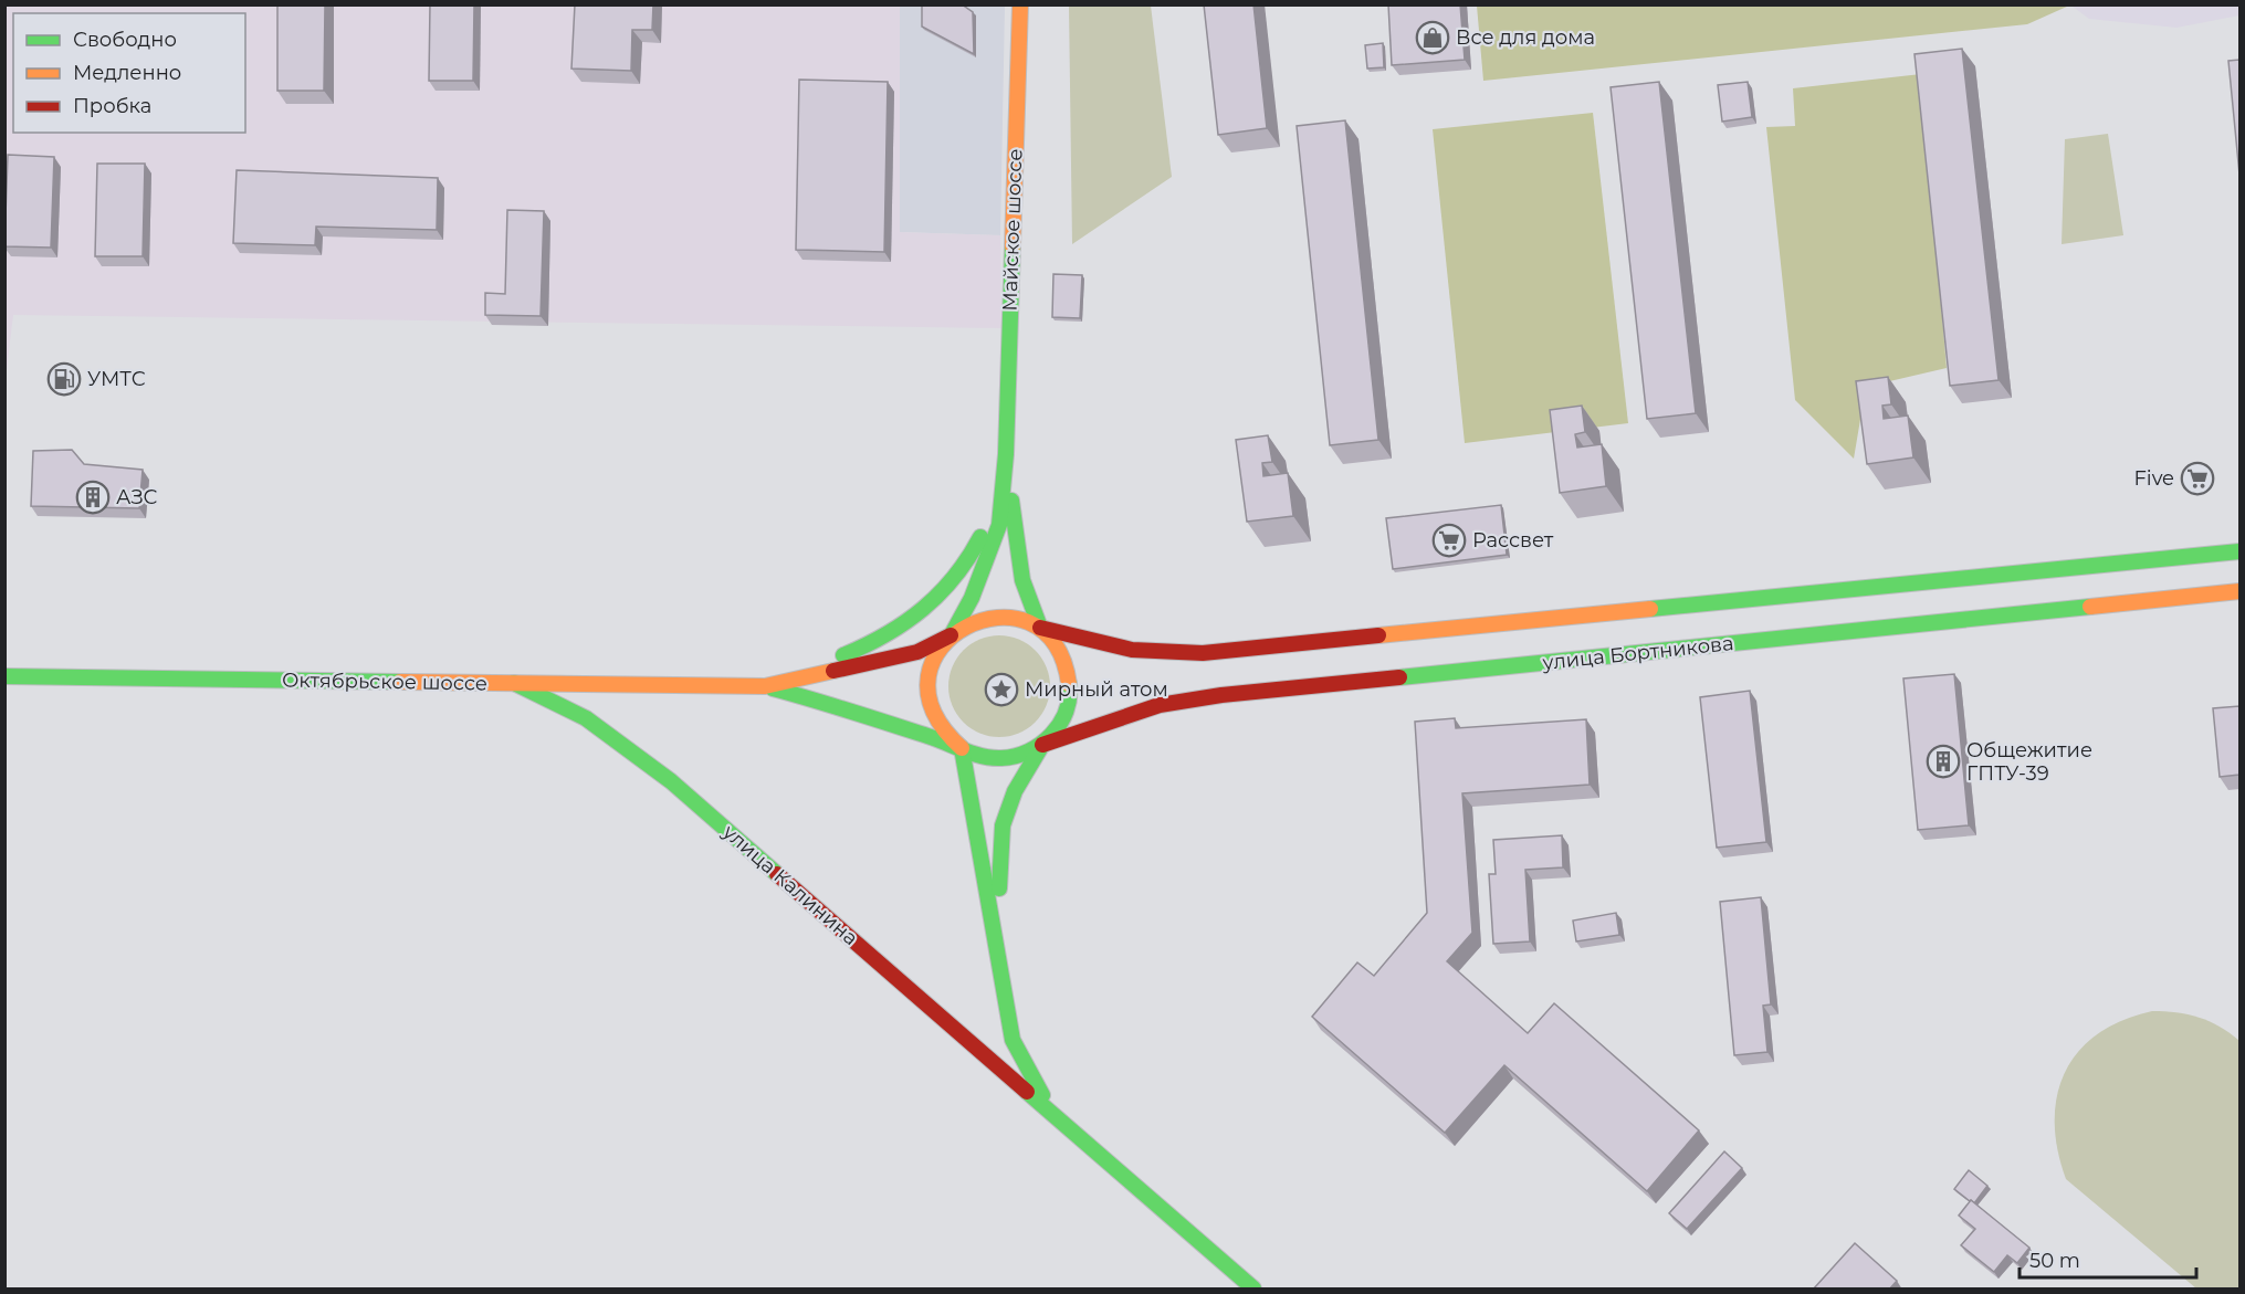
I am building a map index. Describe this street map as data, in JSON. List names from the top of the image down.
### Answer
{
  "streets": {
    "main road": [
      "Майское шоссе",
      "улица Бортникова",
      "Октябрьское шоссе",
      "улица Калинина"
    ]
  },
  "crossings": [
    ["Майское шоссе", "улица Бортникова"],
    ["Майское шоссе", "Октябрьское шоссе"],
    ["Майское шоссе", "улица Калинина"],
    ["улица Бортникова", "Октябрьское шоссе"],
    ["улица Бортникова", "улица Калинина"],
    ["Октябрьское шоссе", "улица Калинина"]
  ],
  "places": {
    "shop": ["Все для дома"],
    "fuel station": ["УМТС"],
    "supermarket": ["Five", "Рассвет"],
    "building": ["АЗС", "Общежитие ГПТУ-39"],
    "place": ["Мирный атом"]
  },
  "legend": ["Свободно", "Медленно", "Пробка"],
  "scale_bar": "50 m"
}
